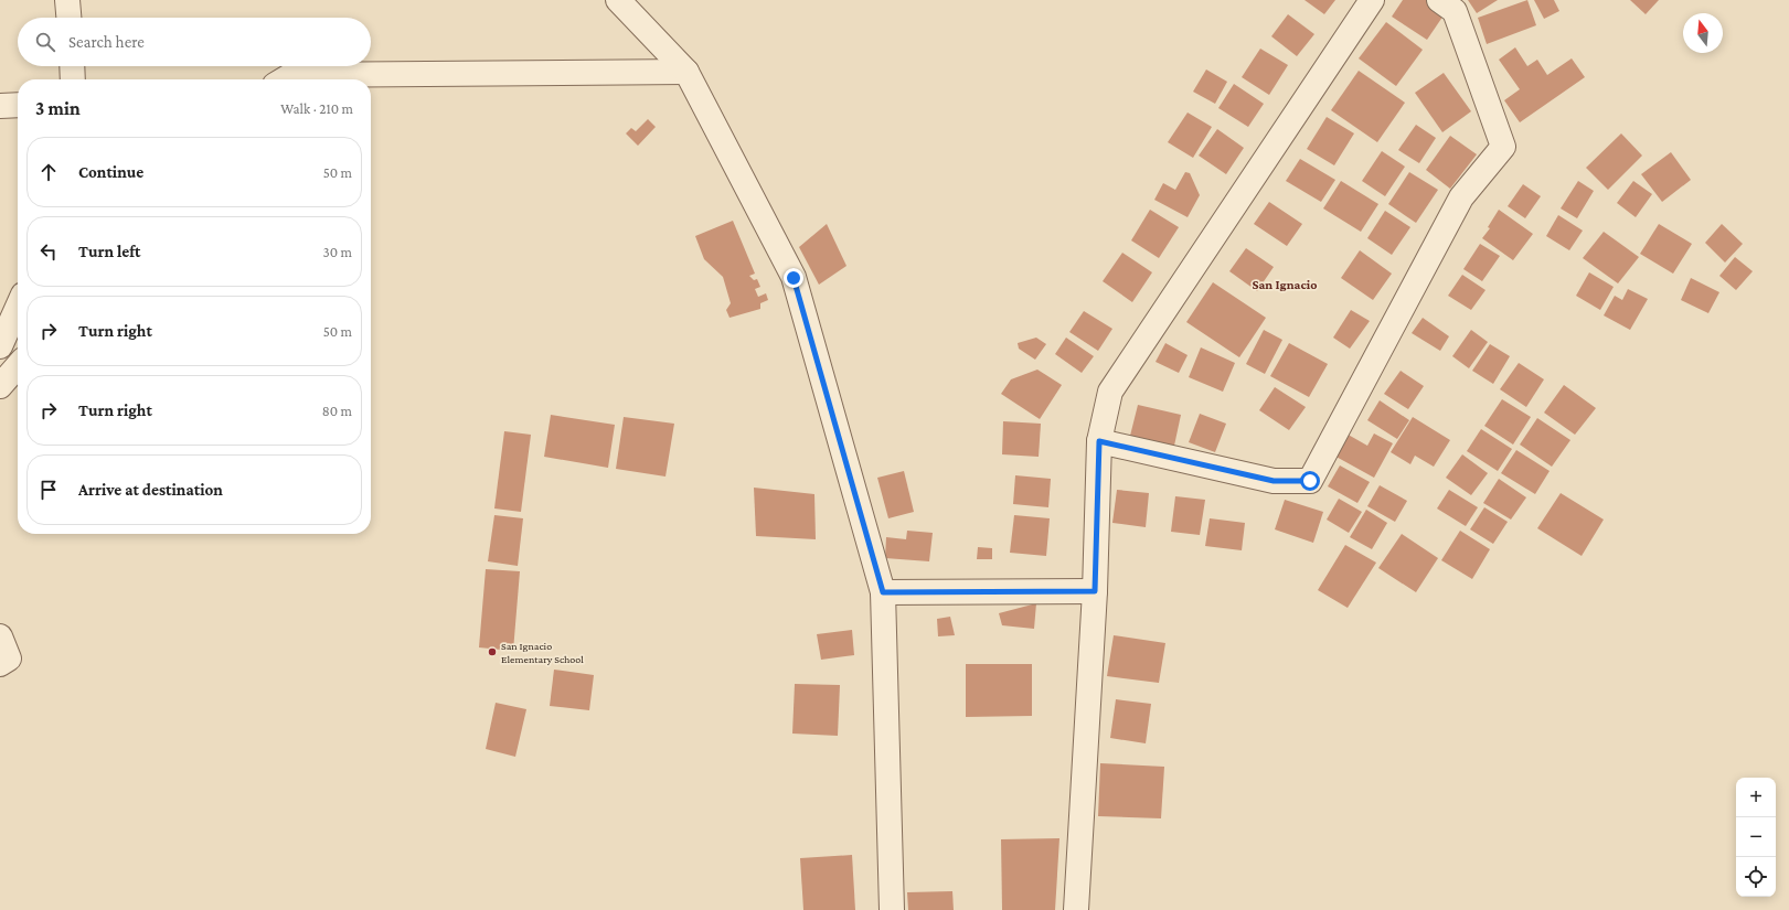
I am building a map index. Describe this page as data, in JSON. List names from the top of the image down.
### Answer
{
  "districts": ["San Ignacio"],
  "places": ["San Ignacio Elementary School"],
  "north": "top",
  "page": {
    "search": "Search here",
    "heading": ["3 min", "Walk · 210 m"],
    "list": [
      ["Continue", "50 m"],
      ["Turn left", "30 m"],
      ["Turn right", "50 m"],
      ["Turn right", "80 m"],
      "Arrive at destination"
    ],
    "map_buttons": ["+", "−"]
  }
}
